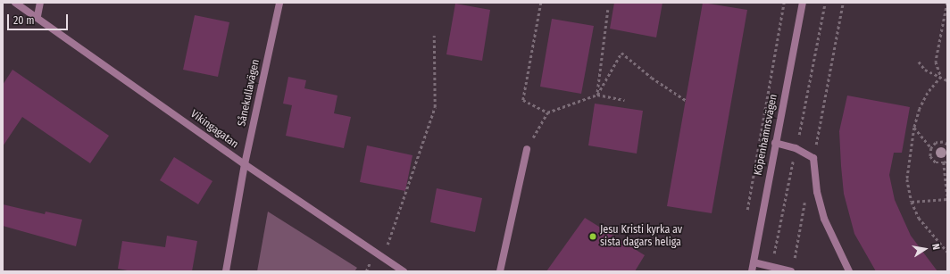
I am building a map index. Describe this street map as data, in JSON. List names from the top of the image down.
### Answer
{
  "streets": {
    "street": ["Sånekullavägen", "Vikingagatan", "Köpenhamnsvägen"]
  },
  "crossings": [
    ["Sånekullavägen", "Vikingagatan"]
  ],
  "places": ["Jesu Kristi kyrka av sista dagars heliga"],
  "scale_bar": "20 m",
  "north": "right"
}
